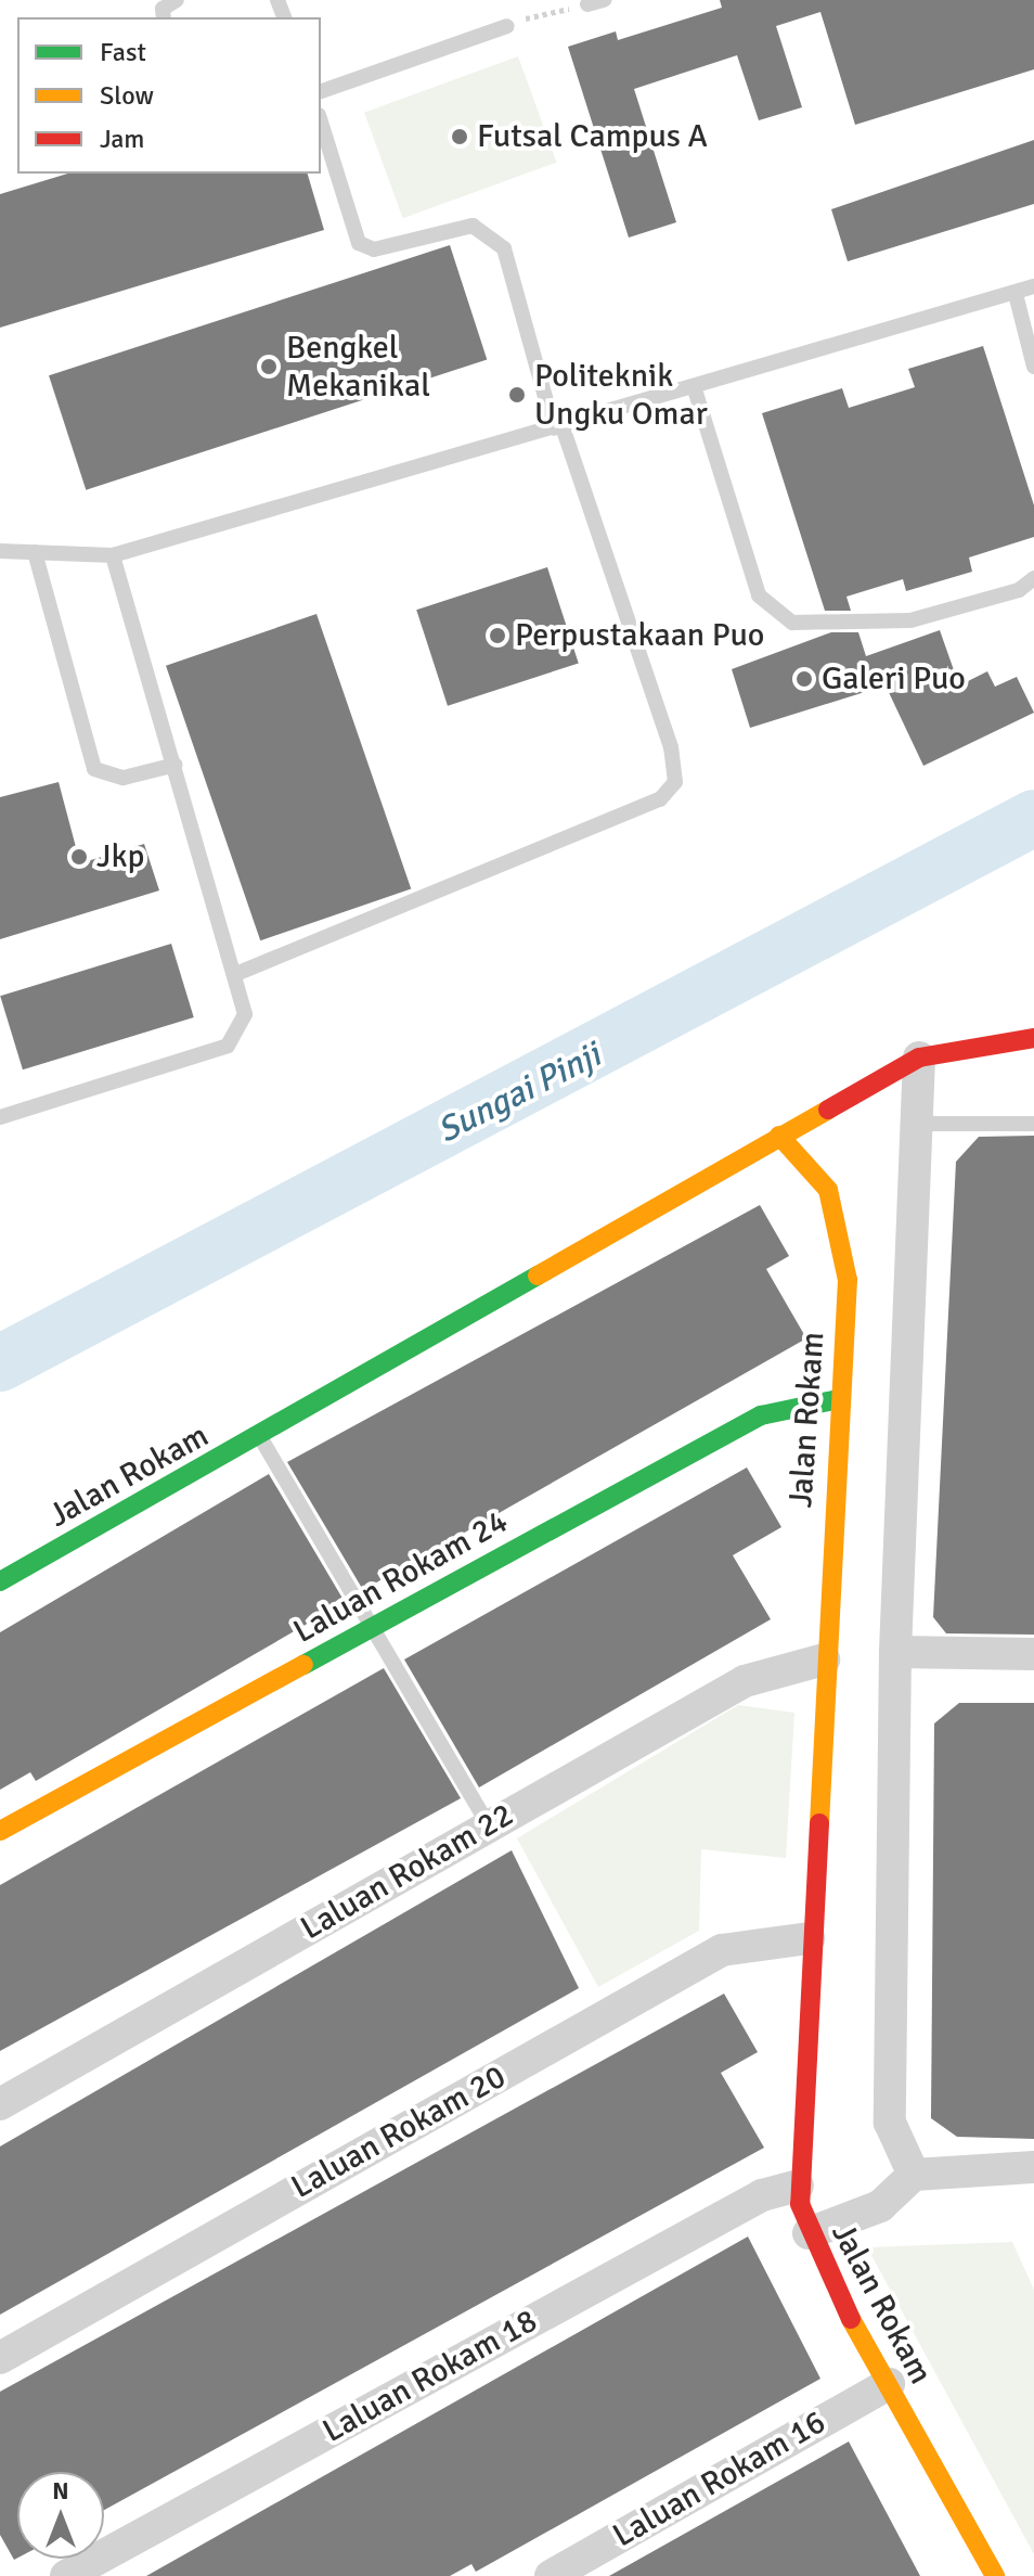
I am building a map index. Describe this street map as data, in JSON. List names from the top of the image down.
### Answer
{
  "streets": {
    "street": [
      "Jalan Rokam",
      "Laluan Rokam 24",
      "Laluan Rokam 22",
      "Laluan Rokam 20",
      "Laluan Rokam 18",
      "Laluan Rokam 16"
    ]
  },
  "crossings": [
    ["Jalan Rokam", "Laluan Rokam 24"],
    ["Jalan Rokam", "Laluan Rokam 22"],
    ["Jalan Rokam", "Laluan Rokam 20"],
    ["Jalan Rokam", "Laluan Rokam 18"],
    ["Jalan Rokam", "Laluan Rokam 16"]
  ],
  "water": ["Sungai Pinji"],
  "places": [
    "Futsal Campus A",
    "Bengkel Mekanikal",
    "Politeknik Ungku Omar",
    "Perpustakaan Puo",
    "Galeri Puo",
    "Jkp"
  ],
  "legend": ["Fast", "Slow", "Jam"],
  "north": "top"
}
